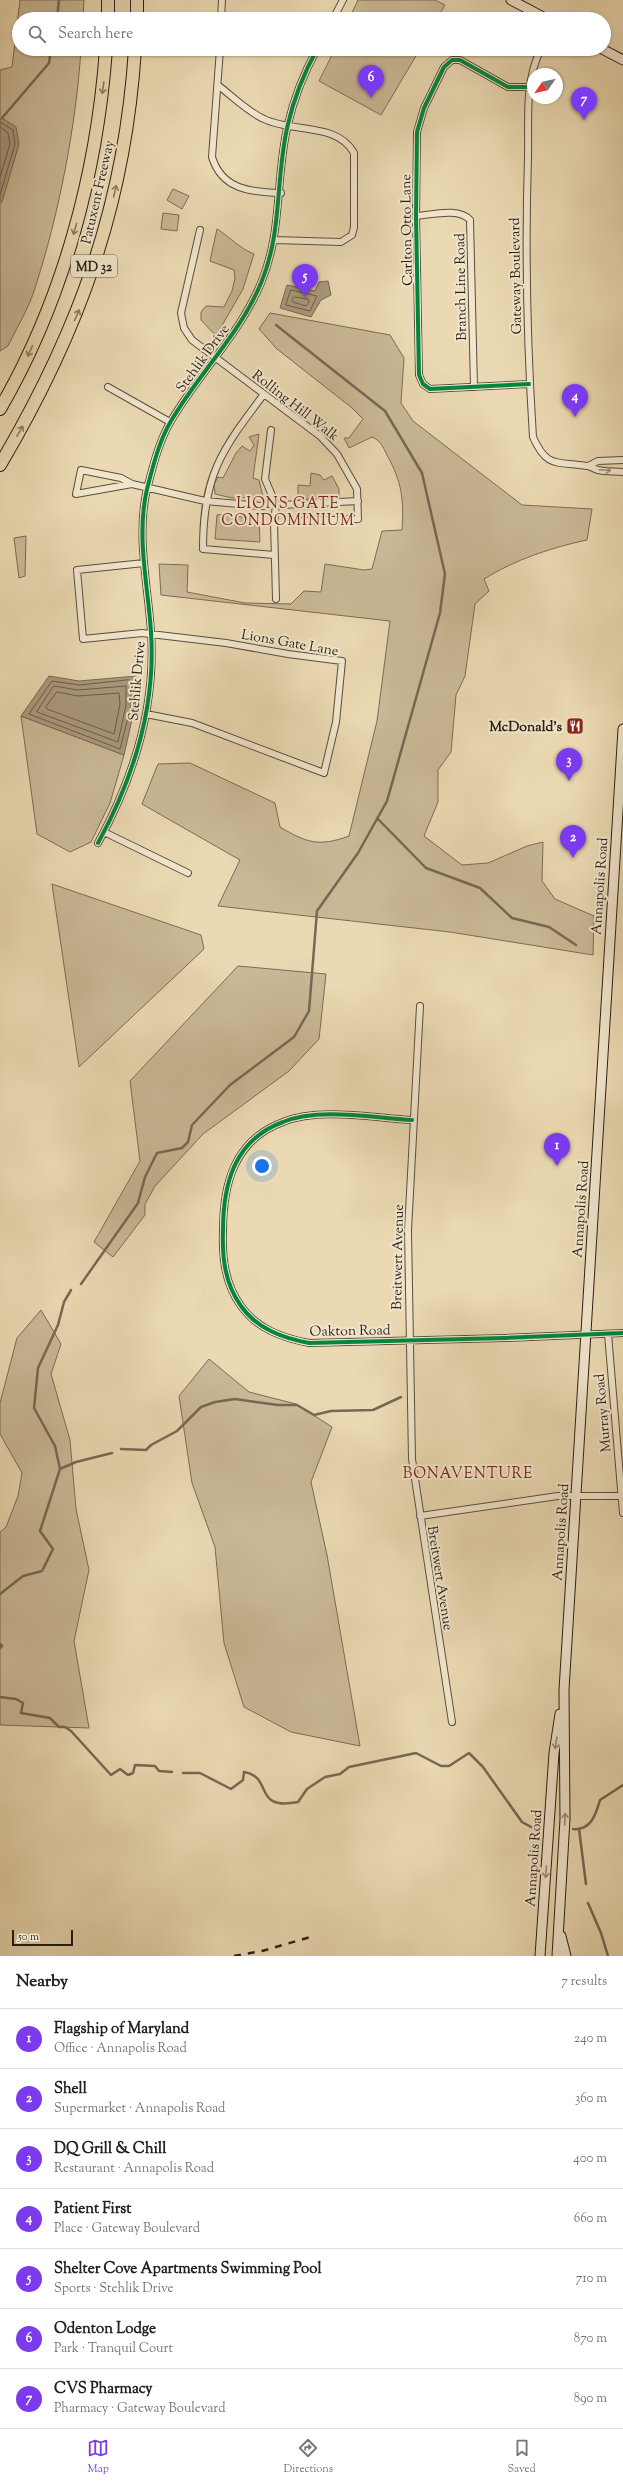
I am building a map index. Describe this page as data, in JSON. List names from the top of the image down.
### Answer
{
  "streets": {
    "highway": ["Patuxent Freeway", "MD 32"],
    "main road": ["Annapolis Road"],
    "street": [
      "Carlton Otto Lane",
      "Gateway Boulevard",
      "Branch Line Road",
      "Stehlik Drive",
      "Rolling Hill Walk",
      "Lions Gate Lane",
      "Breitwert Avenue",
      "Oakton Road",
      "Murray Road"
    ]
  },
  "crossings": [
    ["Carlton Otto Lane", "Gateway Boulevard"],
    ["Carlton Otto Lane", "Branch Line Road"],
    ["Stehlik Drive", "Rolling Hill Walk"],
    ["Stehlik Drive", "Lions Gate Lane"],
    ["Annapolis Road", "Oakton Road"],
    ["Breitwert Avenue", "Oakton Road"],
    ["Oakton Road", "Murray Road"]
  ],
  "districts": ["LIONS GATE CONDOMINIUM", "BONAVENTURE"],
  "places": {
    "restaurant": ["McDonald's"]
  },
  "scale_bar": "50 m",
  "north": "bottom left",
  "page": {
    "search": "Search here",
    "pins": [
      "6",
      "7",
      "5",
      "4",
      "3",
      "2",
      "1"
    ],
    "scale": "50 m",
    "heading": ["Nearby", "7 results"],
    "list": [
      {
        "mark": "1",
        "name": "Flagship of Maryland",
        "note": "Office · Annapolis Road",
        "value": "240 m"
      },
      {
        "mark": "2",
        "name": "Shell",
        "note": "Supermarket · Annapolis Road",
        "value": "360 m"
      },
      {
        "mark": "3",
        "name": "DQ Grill & Chill",
        "note": "Restaurant · Annapolis Road",
        "value": "400 m"
      },
      {
        "mark": "4",
        "name": "Patient First",
        "note": "Place · Gateway Boulevard",
        "value": "660 m"
      },
      {
        "mark": "5",
        "name": "Shelter Cove Apartments Swimming Pool",
        "note": "Sports · Stehlik Drive",
        "value": "710 m"
      },
      {
        "mark": "6",
        "name": "Odenton Lodge",
        "note": "Park · Tranquil Court",
        "value": "870 m"
      },
      {
        "mark": "7",
        "name": "CVS Pharmacy",
        "note": "Pharmacy · Gateway Boulevard",
        "value": "890 m"
      }
    ],
    "nav": ["Map", "Directions", "Saved"]
  }
}
